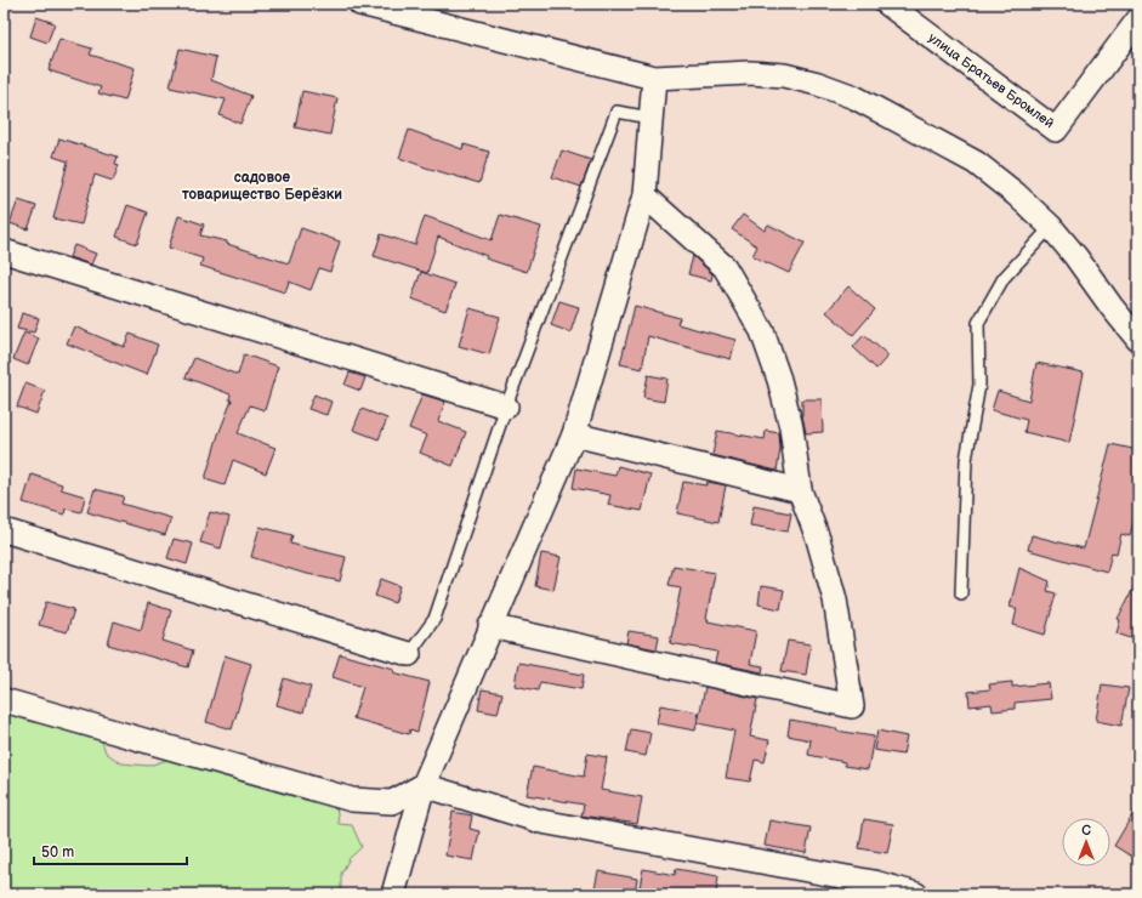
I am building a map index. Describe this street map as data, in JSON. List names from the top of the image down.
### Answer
{
  "streets": {
    "street": ["улица Братьев Бромлей"]
  },
  "districts": ["садовое товарищество Берёзки"],
  "scale_bar": "50 m",
  "north": "top"
}
